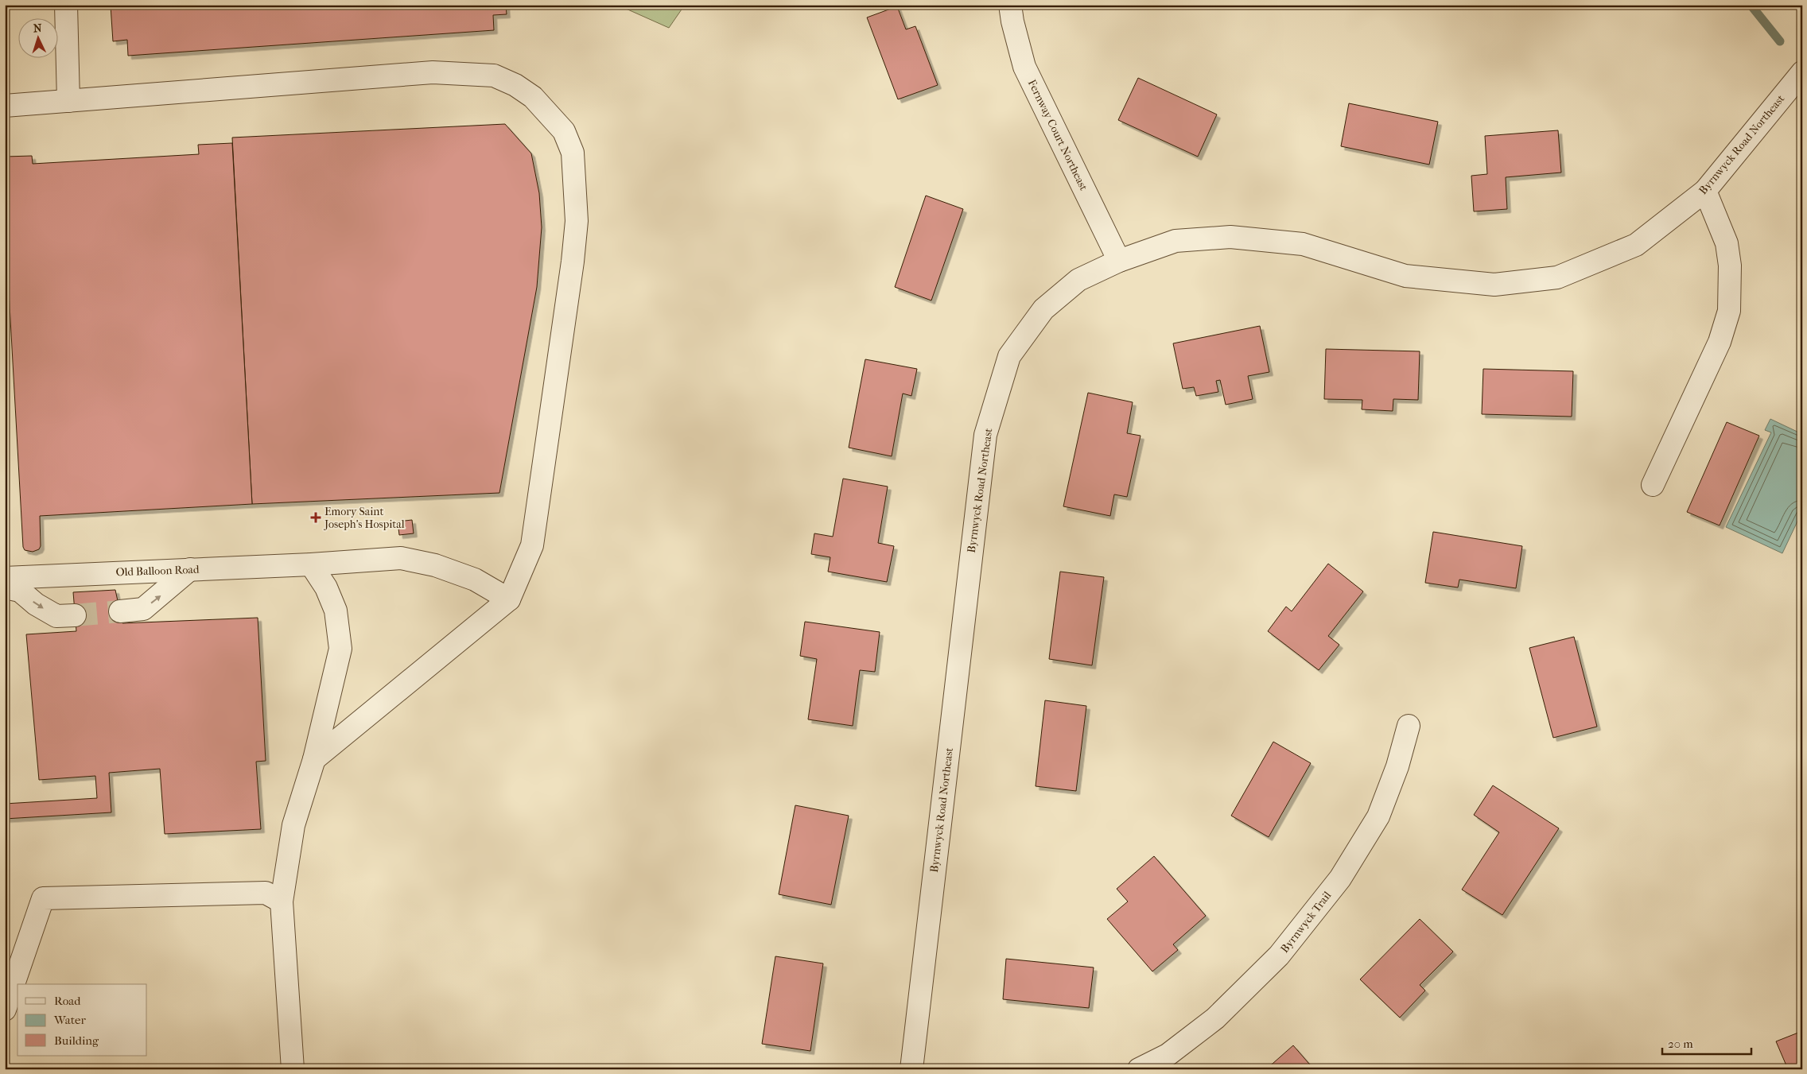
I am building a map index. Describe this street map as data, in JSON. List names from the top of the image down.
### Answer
{
  "streets": {
    "street": [
      "Fernway Court Northeast",
      "Byrnwyck Road Northeast",
      "Old Balloon Road",
      "Byrnwyck Trail"
    ]
  },
  "crossings": [
    ["Fernway Court Northeast", "Byrnwyck Road Northeast"]
  ],
  "places": {
    "health": ["Emory Saint Joseph's Hospital"]
  },
  "legend": ["Road", "Water", "Building"],
  "scale_bar": "20 m",
  "north": "top"
}
